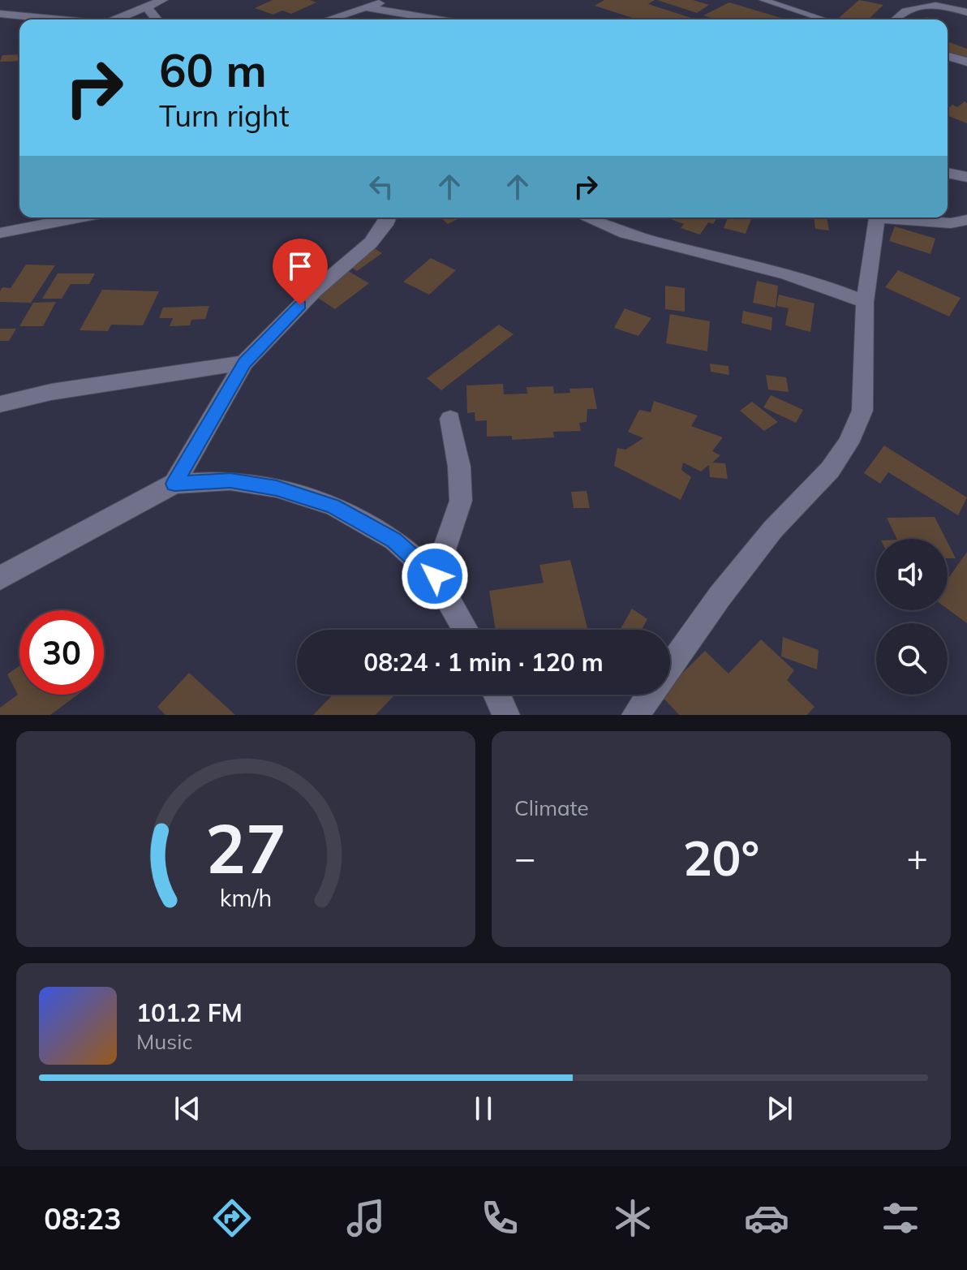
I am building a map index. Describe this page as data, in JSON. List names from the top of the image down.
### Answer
{
  "page": {
    "turn": ["60 m", "Turn right"],
    "limit": "30",
    "trip": "08:24 · 1 min · 120 m",
    "tile": "Climate",
    "heat": ["−", "20°", "+"],
    "song": ["101.2 FM", "Music"],
    "tabs": "08:23",
    "gauge": ["27", "km/h"]
  }
}
